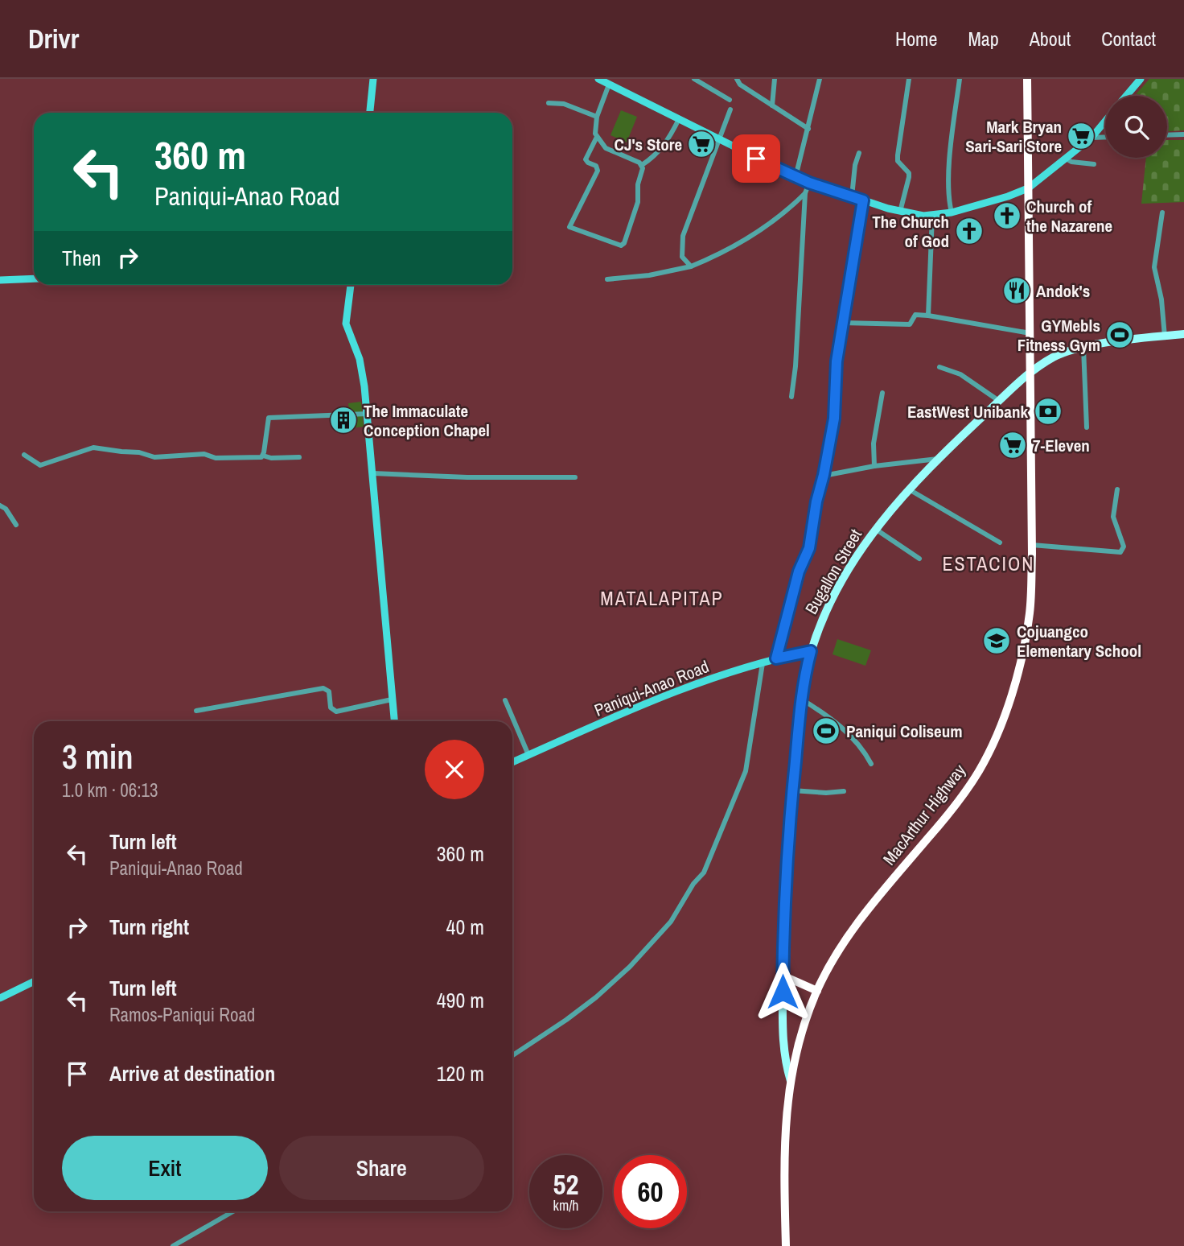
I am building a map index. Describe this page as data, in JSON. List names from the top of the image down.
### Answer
{
  "streets": {
    "highway": ["MacArthur Highway"],
    "main road": ["Bugallon Street", "Paniqui-Anao Road"]
  },
  "crossings": [
    ["Bugallon Street", "Paniqui-Anao Road"],
    ["Bugallon Street", "MacArthur Highway"]
  ],
  "districts": ["ESTACION", "MATALAPITAP"],
  "places": {
    "supermarket": ["Mark Bryan Sari-Sari Store", "CJ's Store", "7-Eleven"],
    "church": ["Church of the Nazarene", "The Church of God"],
    "restaurant": ["Andok's"],
    "sports": ["GYMebls Fitness Gym", "Paniqui Coliseum"],
    "bank": ["EastWest Unibank"],
    "building": ["The Immaculate Conception Chapel"],
    "school or university": ["Cojuangco Elementary School"]
  },
  "page": {
    "header": "Drivr",
    "nav": [
      "Home",
      "Map",
      "About",
      "Contact"
    ],
    "turn": ["360 m", "Paniqui-Anao Road"],
    "then": "Then",
    "heading": ["3 min", "1.0 km · 06:13"],
    "list": [
      {
        "name": "Turn left",
        "note": "Paniqui-Anao Road",
        "value": "360 m"
      },
      {
        "name": "Turn right",
        "value": "40 m"
      },
      {
        "name": "Turn left",
        "note": "Ramos-Paniqui Road",
        "value": "490 m"
      },
      {
        "name": "Arrive at destination",
        "value": "120 m"
      }
    ],
    "buttons": ["Exit", "Share"],
    "speed": "52 km/h",
    "limit": "60"
  }
}
